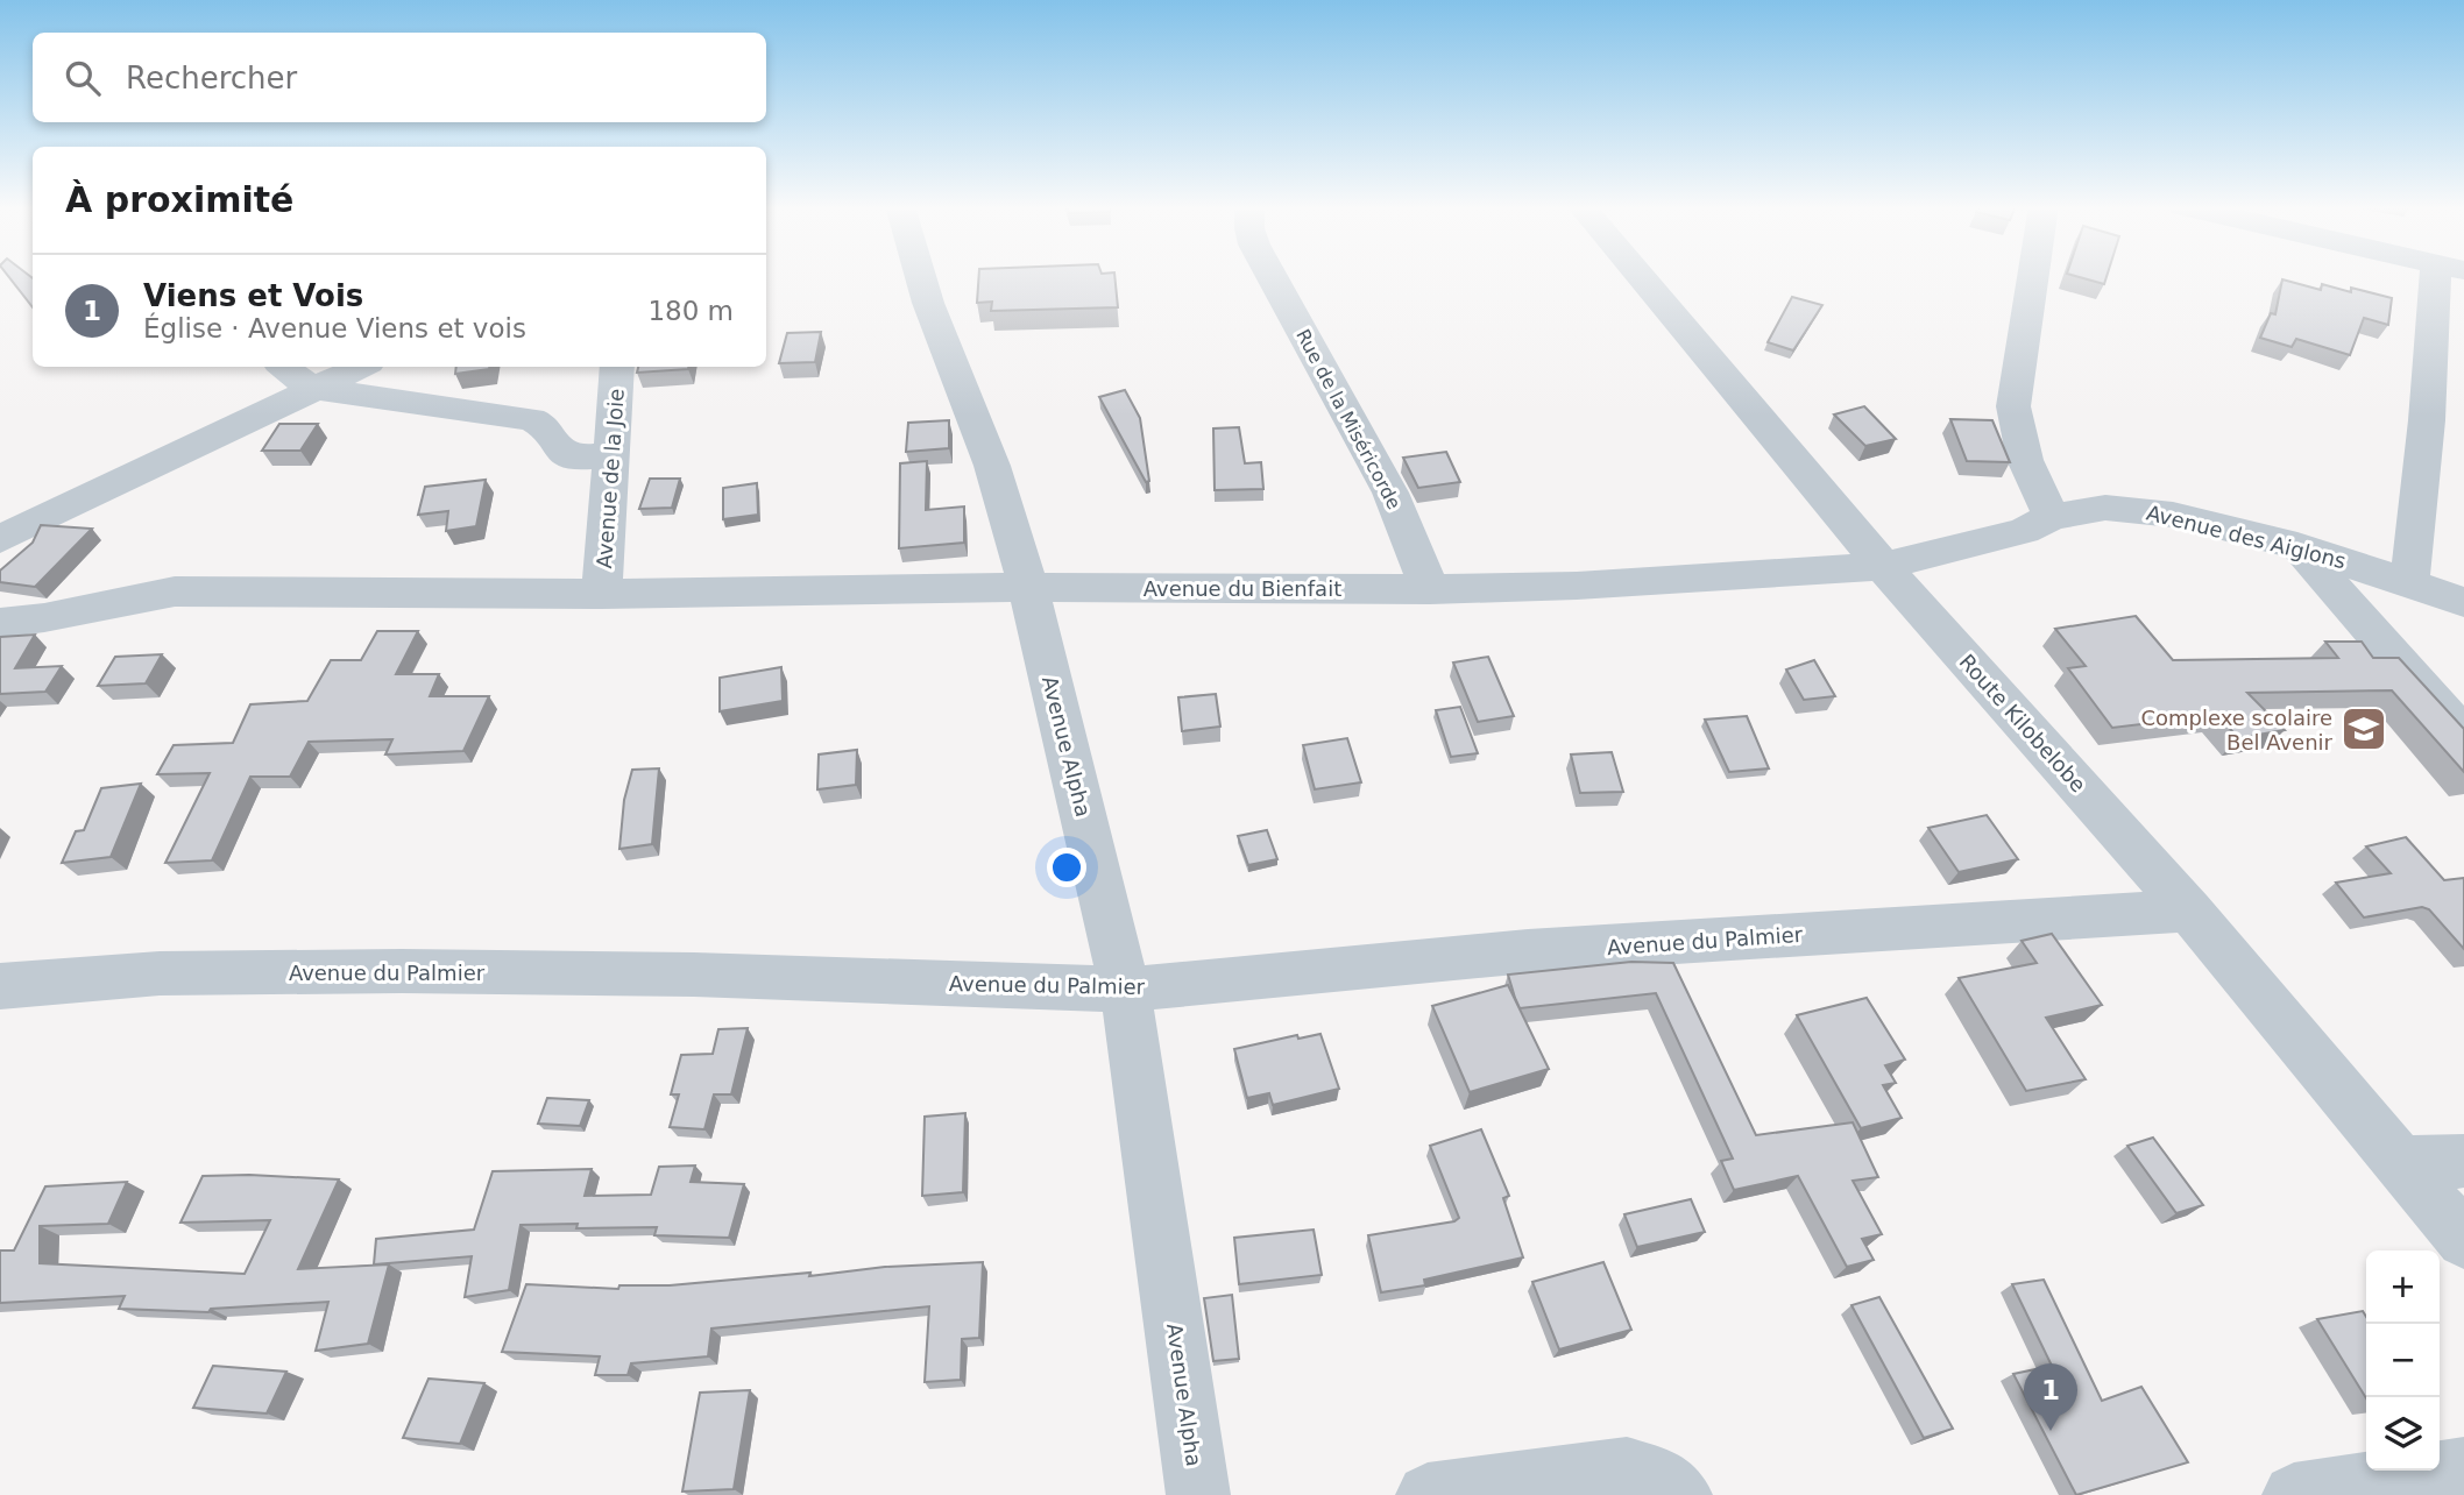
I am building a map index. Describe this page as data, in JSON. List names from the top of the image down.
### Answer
{
  "streets": {
    "street": [
      "Rue de la Miséricorde",
      "Avenue de la Joie",
      "Avenue des Aiglons",
      "Avenue du Bienfait",
      "Route Kilobelobe",
      "Avenue Alpha",
      "Avenue du Palmier"
    ]
  },
  "crossings": [
    ["Rue de la Miséricorde", "Avenue du Bienfait"],
    ["Avenue de la Joie", "Avenue du Bienfait"],
    ["Avenue des Aiglons", "Avenue du Bienfait"],
    ["Avenue des Aiglons", "Route Kilobelobe"],
    ["Avenue du Bienfait", "Route Kilobelobe"],
    ["Avenue du Bienfait", "Avenue Alpha"],
    ["Route Kilobelobe", "Avenue du Palmier"],
    ["Avenue Alpha", "Avenue du Palmier"]
  ],
  "places": {
    "school or university": ["Complexe scolaire Bel Avenir"]
  },
  "page": {
    "search": "Rechercher",
    "heading": "À proximité",
    "list": [
      {
        "mark": "1",
        "name": "Viens et Vois",
        "note": "Église · Avenue Viens et vois",
        "value": "180 m"
      }
    ],
    "map_buttons": ["+", "−"],
    "pins": "1"
  }
}
